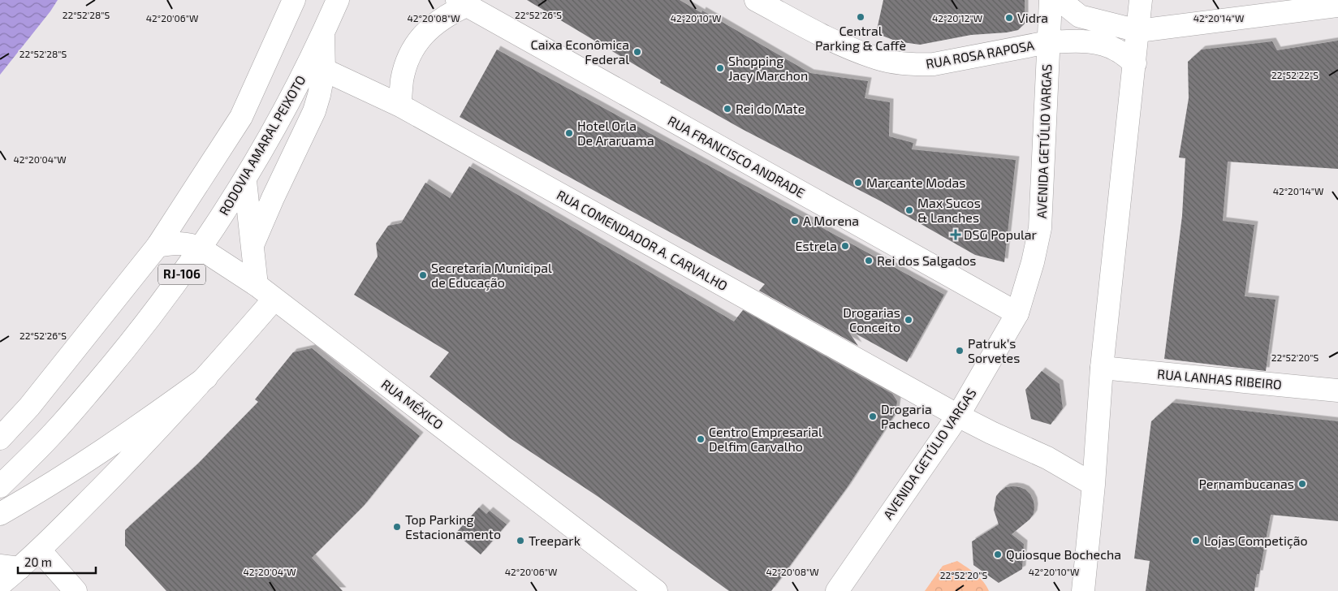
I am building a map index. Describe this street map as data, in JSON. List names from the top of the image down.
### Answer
{
  "streets": {
    "main road": [
      "RUA ROSA RAPOSA",
      "AVENIDA GETÚLIO VARGAS",
      "RODOVIA AMARAL PEIXOTO",
      "RUA FRANCISCO ANDRADE",
      "RUA COMENDADOR A. CARVALHO",
      "RJ-106",
      "RUA LANHAS RIBEIRO",
      "RUA MÉXICO"
    ]
  },
  "crossings": [
    ["RUA ROSA RAPOSA", "AVENIDA GETÚLIO VARGAS"],
    ["AVENIDA GETÚLIO VARGAS", "RUA FRANCISCO ANDRADE"],
    ["AVENIDA GETÚLIO VARGAS", "RUA COMENDADOR A. CARVALHO"],
    ["RODOVIA AMARAL PEIXOTO", "RUA MÉXICO"],
    ["RJ-106", "RUA MÉXICO"]
  ],
  "places": {
    "other": [
      "Central Parking & Caffè",
      "Vidra",
      "Caixa Econômica Federal",
      "Shopping Jacy Marchon",
      "Rei do Mate",
      "Hotel Orla De Araruama",
      "Marcante Modas",
      "Max Sucos & Lanches",
      "A Morena",
      "Estrela",
      "Rei dos Salgados",
      "Secretaria Municipal de Educação",
      "Drogarias Conceito",
      "Patruk's Sorvetes",
      "Drogaria Pacheco",
      "Centro Empresarial Delfim Carvalho",
      "Pernambucanas",
      "Top Parking Estacionamento",
      "Treepark",
      "Lojas Competição",
      "Quiosque Bochecha"
    ],
    "health": ["DSG Popular"]
  },
  "scale_bar": "20 m",
  "coordinates": [
    "22°52'28\"S",
    "22°52'26\"S",
    "42°20'06\"W",
    "42°20'08\"W",
    "42°20'10\"W",
    "42°20'12\"W",
    "42°20'14\"W",
    "22°52'22\"S",
    "42°20'04\"W",
    "22°52'20\"S"
  ]
}
